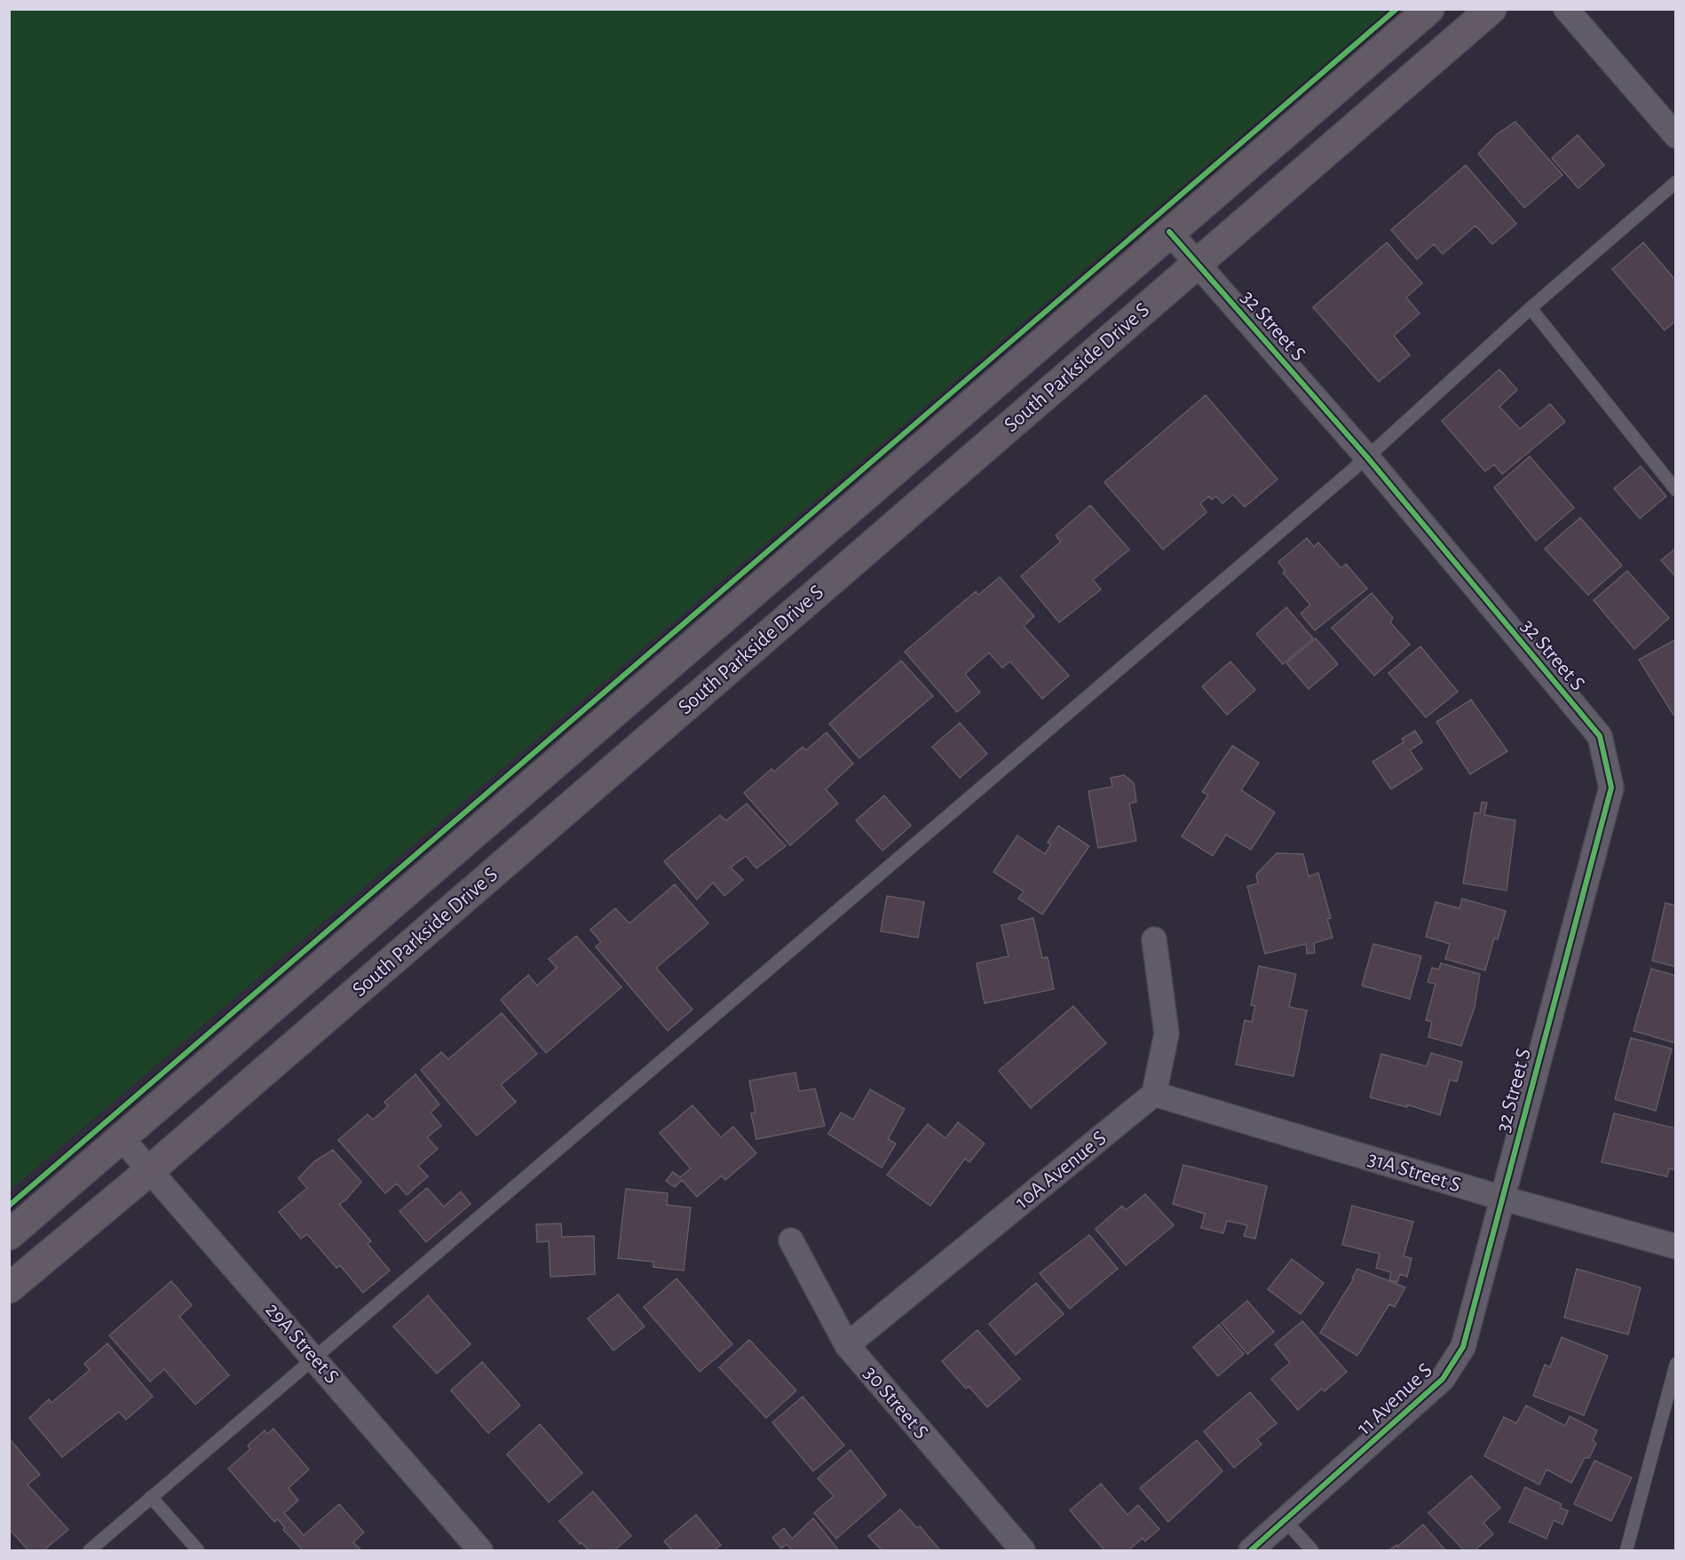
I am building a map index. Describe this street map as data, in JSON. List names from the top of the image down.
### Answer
{
  "streets": {
    "main road": ["South Parkside Drive S"],
    "street": [
      "32 Street S",
      "10A Avenue S",
      "31A Street S",
      "29A Street S",
      "11 Avenue S",
      "30 Street S"
    ]
  },
  "crossings": [
    ["32 Street S", "South Parkside Drive S"],
    ["32 Street S", "31A Street S"],
    ["32 Street S", "11 Avenue S"],
    ["South Parkside Drive S", "29A Street S"],
    ["10A Avenue S", "31A Street S"],
    ["10A Avenue S", "30 Street S"],
    ["31A Street S", "11 Avenue S"]
  ]
}
